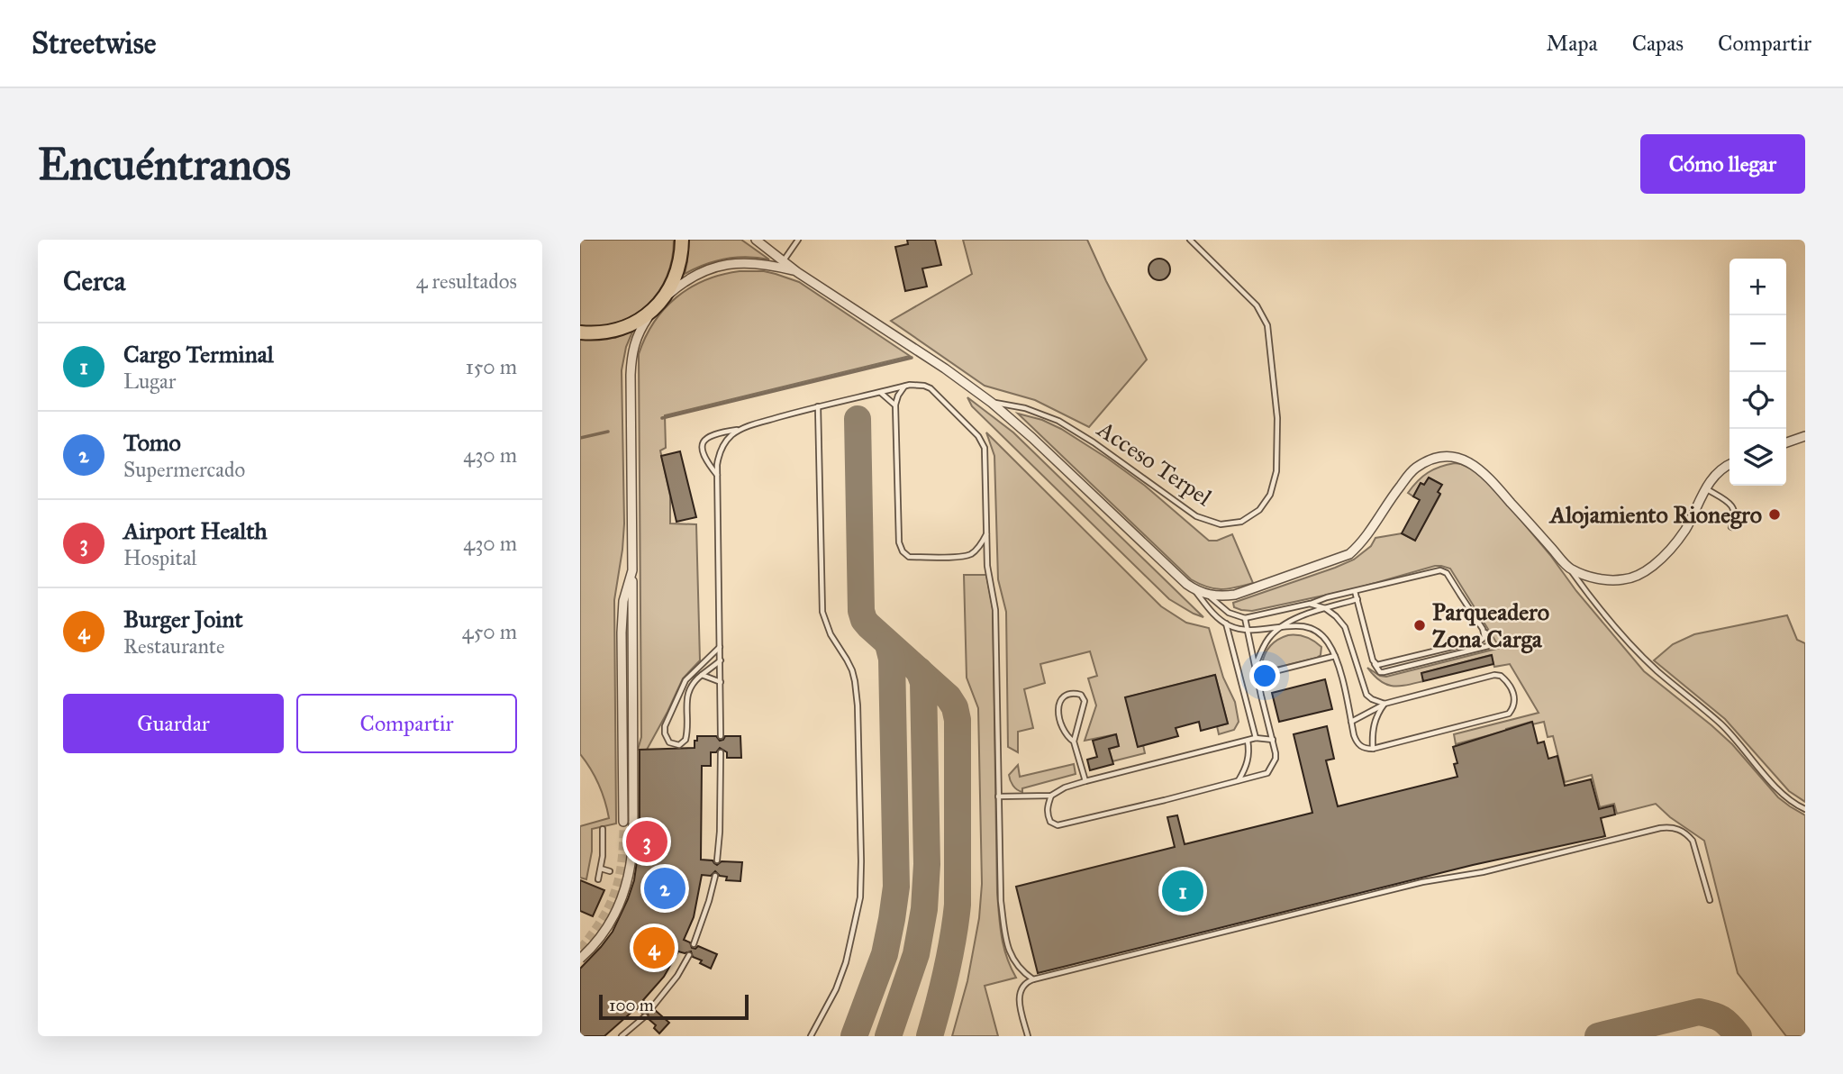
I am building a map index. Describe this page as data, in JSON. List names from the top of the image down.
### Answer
{
  "streets": {
    "lane": ["Acceso Terpel"]
  },
  "places": ["Alojamiento Rionegro", "Parqueadero Zona Carga"],
  "scale_bar": "100 m",
  "page": {
    "header": "Streetwise",
    "nav": ["Mapa", "Capas", "Compartir"],
    "buttons": [
      "Cómo llegar",
      ["Guardar", "Compartir"]
    ],
    "title": "Encuéntranos",
    "heading": ["Cerca", "4 resultados"],
    "map_buttons": ["+", "−"],
    "list": [
      {
        "mark": "1",
        "name": "Cargo Terminal",
        "note": "Lugar",
        "value": "150 m"
      },
      {
        "mark": "2",
        "name": "Tomo",
        "note": "Supermercado",
        "value": "430 m"
      },
      {
        "mark": "3",
        "name": "Airport Health",
        "note": "Hospital",
        "value": "430 m"
      },
      {
        "mark": "4",
        "name": "Burger Joint",
        "note": "Restaurante",
        "value": "450 m"
      }
    ],
    "pins": [
      "3",
      "2",
      "1",
      "4"
    ],
    "scale": "100 m"
  }
}
